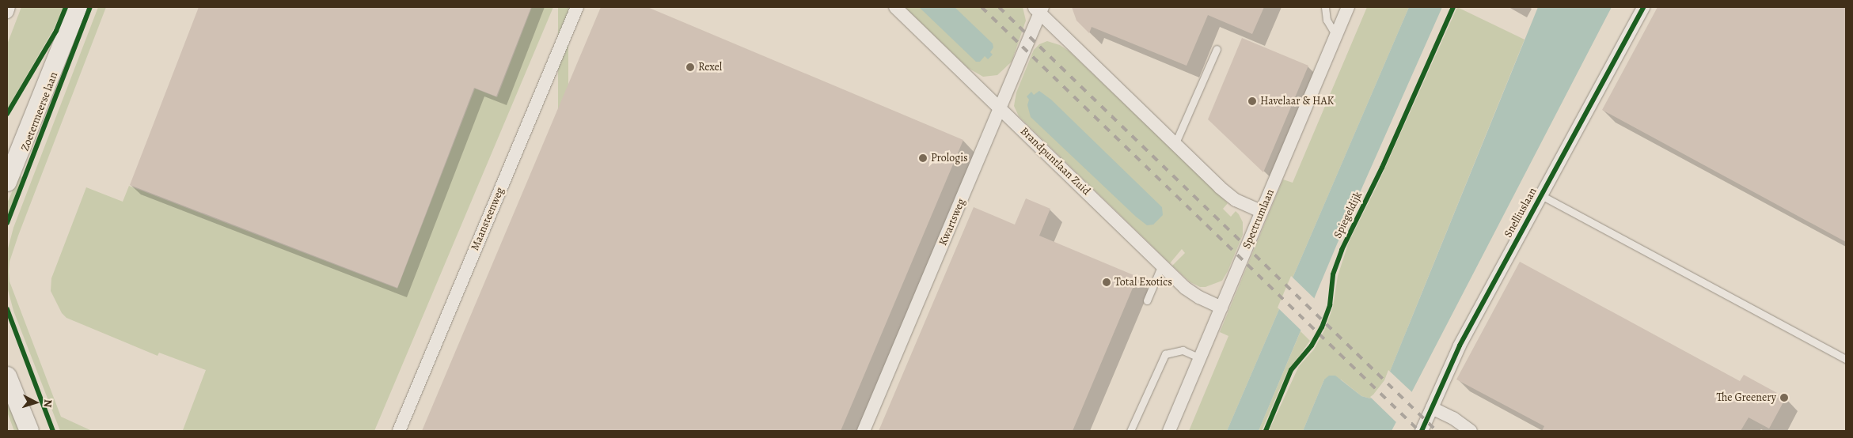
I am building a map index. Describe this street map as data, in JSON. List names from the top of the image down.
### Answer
{
  "streets": {
    "street": [
      "Zoetermeerse laan",
      "Brandpuntlaan Zuid",
      "Snelliuslaan",
      "Maansteenweg",
      "Spectrumlaan",
      "Kwartsweg"
    ],
    "cycle path": ["Spiegeldijk"]
  },
  "crossings": [
    ["Brandpuntlaan Zuid", "Spectrumlaan"],
    ["Brandpuntlaan Zuid", "Kwartsweg"]
  ],
  "places": [
    "Rexel",
    "Havelaar & HAK",
    "Prologis",
    "Total Exotics",
    "The Greenery"
  ],
  "north": "right"
}
